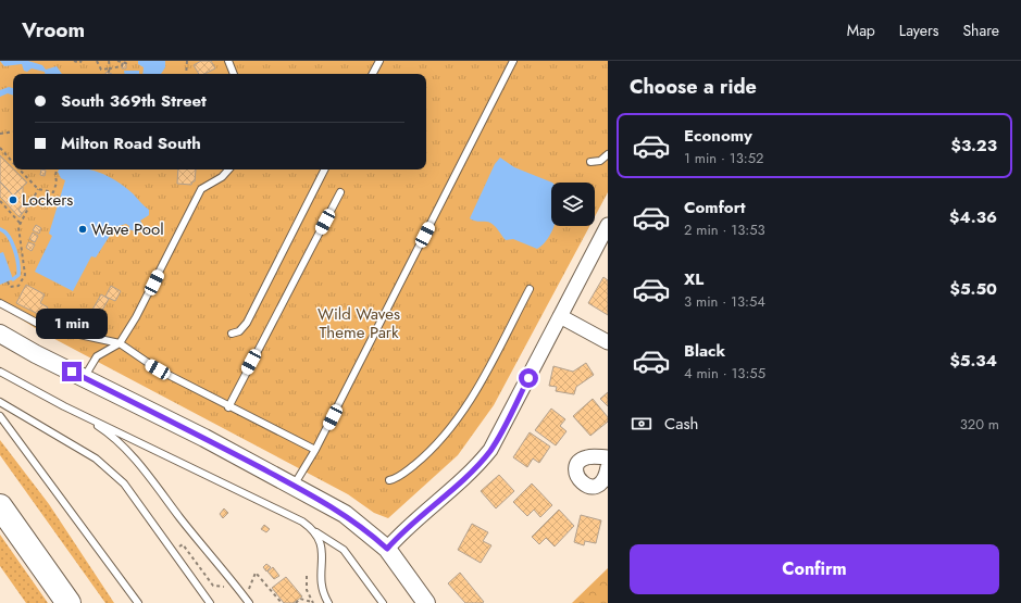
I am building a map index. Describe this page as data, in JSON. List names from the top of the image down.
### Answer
{
  "parks": ["Wild Waves Theme Park"],
  "places": ["Lockers", "Wave Pool"],
  "page": {
    "header": "Vroom",
    "nav": ["Map", "Layers", "Share"],
    "heading": "Choose a ride",
    "banner": ["South 369th Street", "Milton Road South"],
    "list": [
      {
        "name": "Economy",
        "note": "1 min · 13:52",
        "value": "$3.23"
      },
      {
        "name": "Comfort",
        "note": "2 min · 13:53",
        "value": "$4.36"
      },
      {
        "name": "XL",
        "note": "3 min · 13:54",
        "value": "$5.50"
      },
      {
        "name": "Black",
        "note": "4 min · 13:55",
        "value": "$5.34"
      }
    ],
    "bubble": "1 min",
    "pay": ["Cash", "320 m"],
    "buttons": "Confirm"
  }
}
